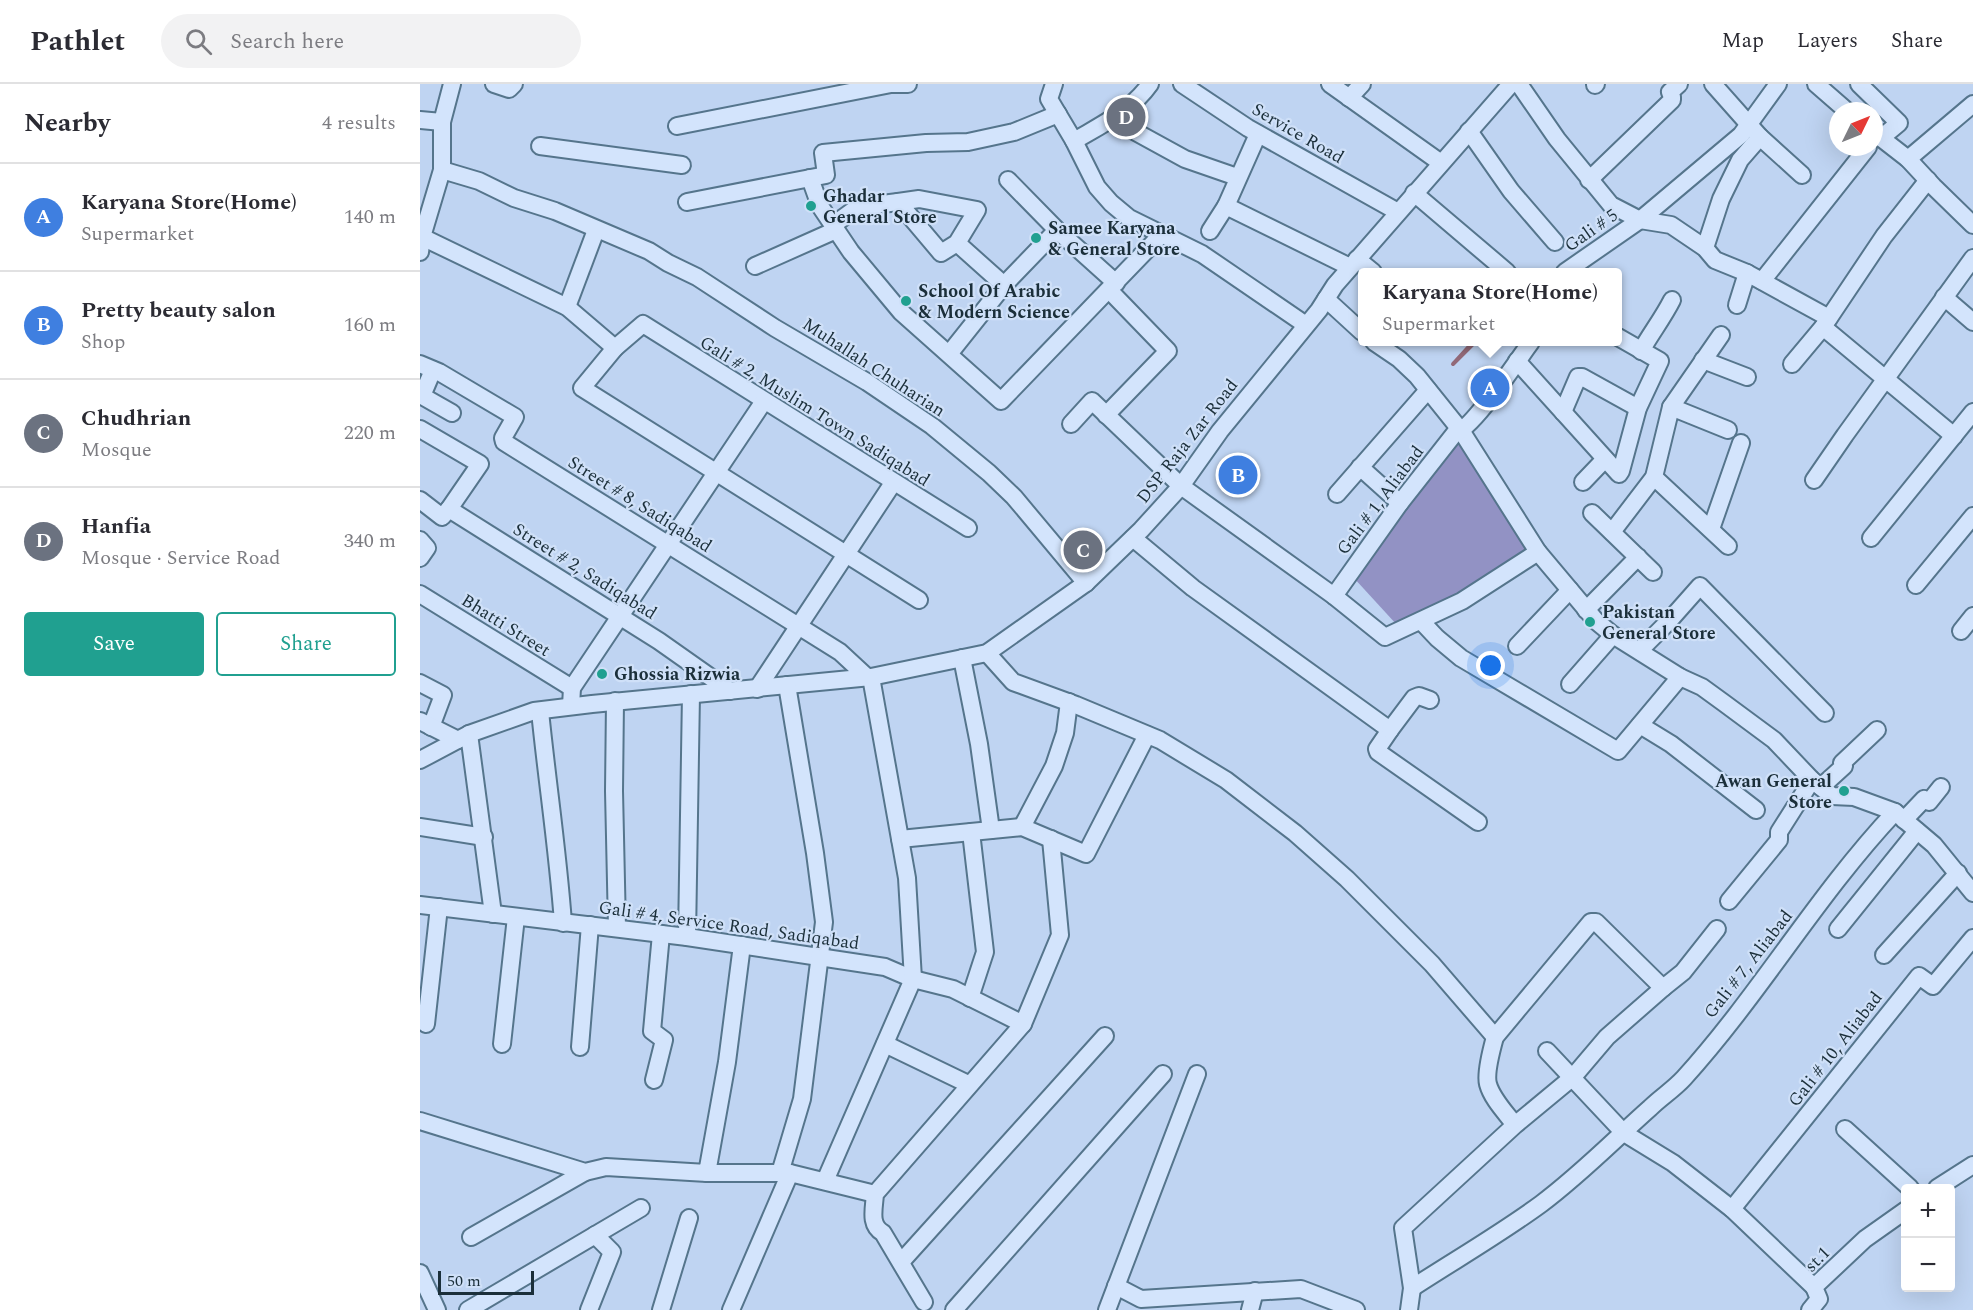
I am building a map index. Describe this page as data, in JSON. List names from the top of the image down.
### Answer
{
  "streets": {
    "street": [
      "Service Road",
      "Gali # 5",
      "Muhallah Chuharian",
      "Gali # 2, Muslim Town Sadiqabad",
      "DSP Raja Zar Road",
      "Gali # 1, Aliabad",
      "Street # 8, Sadiqabad",
      "Street # 2, Sadiqabad",
      "Bhatti Street",
      "Gali # 4, Service Road, Sadiqabad",
      "Gali # 7, Aliabad",
      "Gali # 10, Aliabad",
      "st.1"
    ]
  },
  "crossings": [
    ["Service Road", "DSP Raja Zar Road"],
    ["Muhallah Chuharian", "DSP Raja Zar Road"],
    ["DSP Raja Zar Road", "Street # 8, Sadiqabad"],
    ["DSP Raja Zar Road", "Street # 2, Sadiqabad"]
  ],
  "places": [
    "Ghadar General Store",
    "Samee Karyana & General Store",
    "School Of Arabic & Modern Science",
    "Pakistan General Store",
    "Ghossia Rizwia",
    "Awan General Store"
  ],
  "scale_bar": "50 m",
  "north": "top right",
  "page": {
    "header": "Pathlet",
    "search": "Search here",
    "nav": ["Map", "Layers", "Share"],
    "heading": ["Nearby", "4 results"],
    "pins": [
      "D",
      "A",
      "B",
      "C"
    ],
    "list": [
      {
        "mark": "A",
        "name": "Karyana Store(Home)",
        "note": "Supermarket",
        "value": "140 m"
      },
      {
        "mark": "B",
        "name": "Pretty beauty salon",
        "note": "Shop",
        "value": "160 m"
      },
      {
        "mark": "C",
        "name": "Chudhrian",
        "note": "Mosque",
        "value": "220 m"
      },
      {
        "mark": "D",
        "name": "Hanfia",
        "note": "Mosque · Service Road",
        "value": "340 m"
      }
    ],
    "popup": ["Karyana Store(Home)", "Supermarket"],
    "buttons": ["Save", "Share"],
    "map_buttons": ["+", "−"],
    "scale": "50 m"
  }
}
